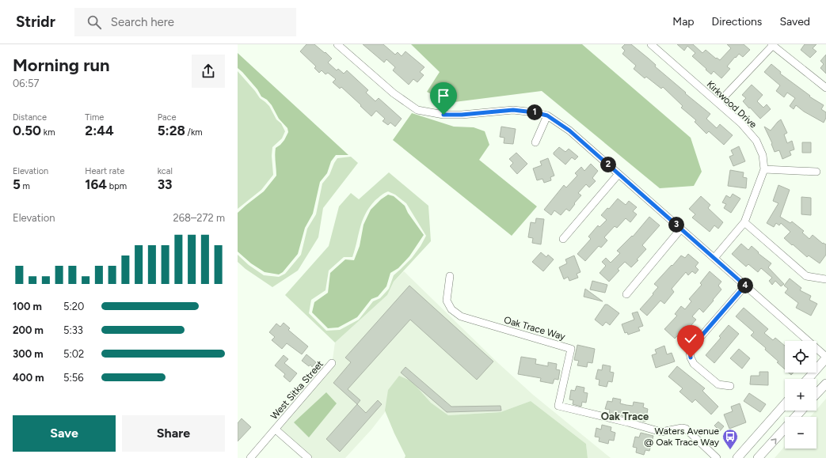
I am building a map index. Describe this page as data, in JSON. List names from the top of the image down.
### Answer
{
  "streets": {
    "street": ["Kirkwood Drive", "Oak Trace Way", "West Sitka Street"]
  },
  "districts": ["Oak Trace"],
  "places": {
    "bus stop": ["Waters Avenue @ Oak Trace Way"]
  },
  "page": {
    "header": "Stridr",
    "search": "Search here",
    "nav": ["Map", "Directions", "Saved"],
    "heading": ["Morning run", "06:57"],
    "stats": [
      ["Distance", "0.50 km"],
      ["Time", "2:44"],
      ["Pace", "5:28 /km"],
      ["Elevation", "5 m"],
      ["Heart rate", "164 bpm"],
      ["kcal", "33"]
    ],
    "pins": [
      "1",
      "2",
      "3",
      "4"
    ],
    "chart": ["Elevation", "268–272 m"],
    "list": [
      {
        "name": "100 m",
        "note": "5:20"
      },
      {
        "name": "200 m",
        "note": "5:33"
      },
      {
        "name": "300 m",
        "note": "5:02"
      },
      {
        "name": "400 m",
        "note": "5:56"
      }
    ],
    "map_buttons": ["+", "−"],
    "buttons": ["Save", "Share"]
  }
}
